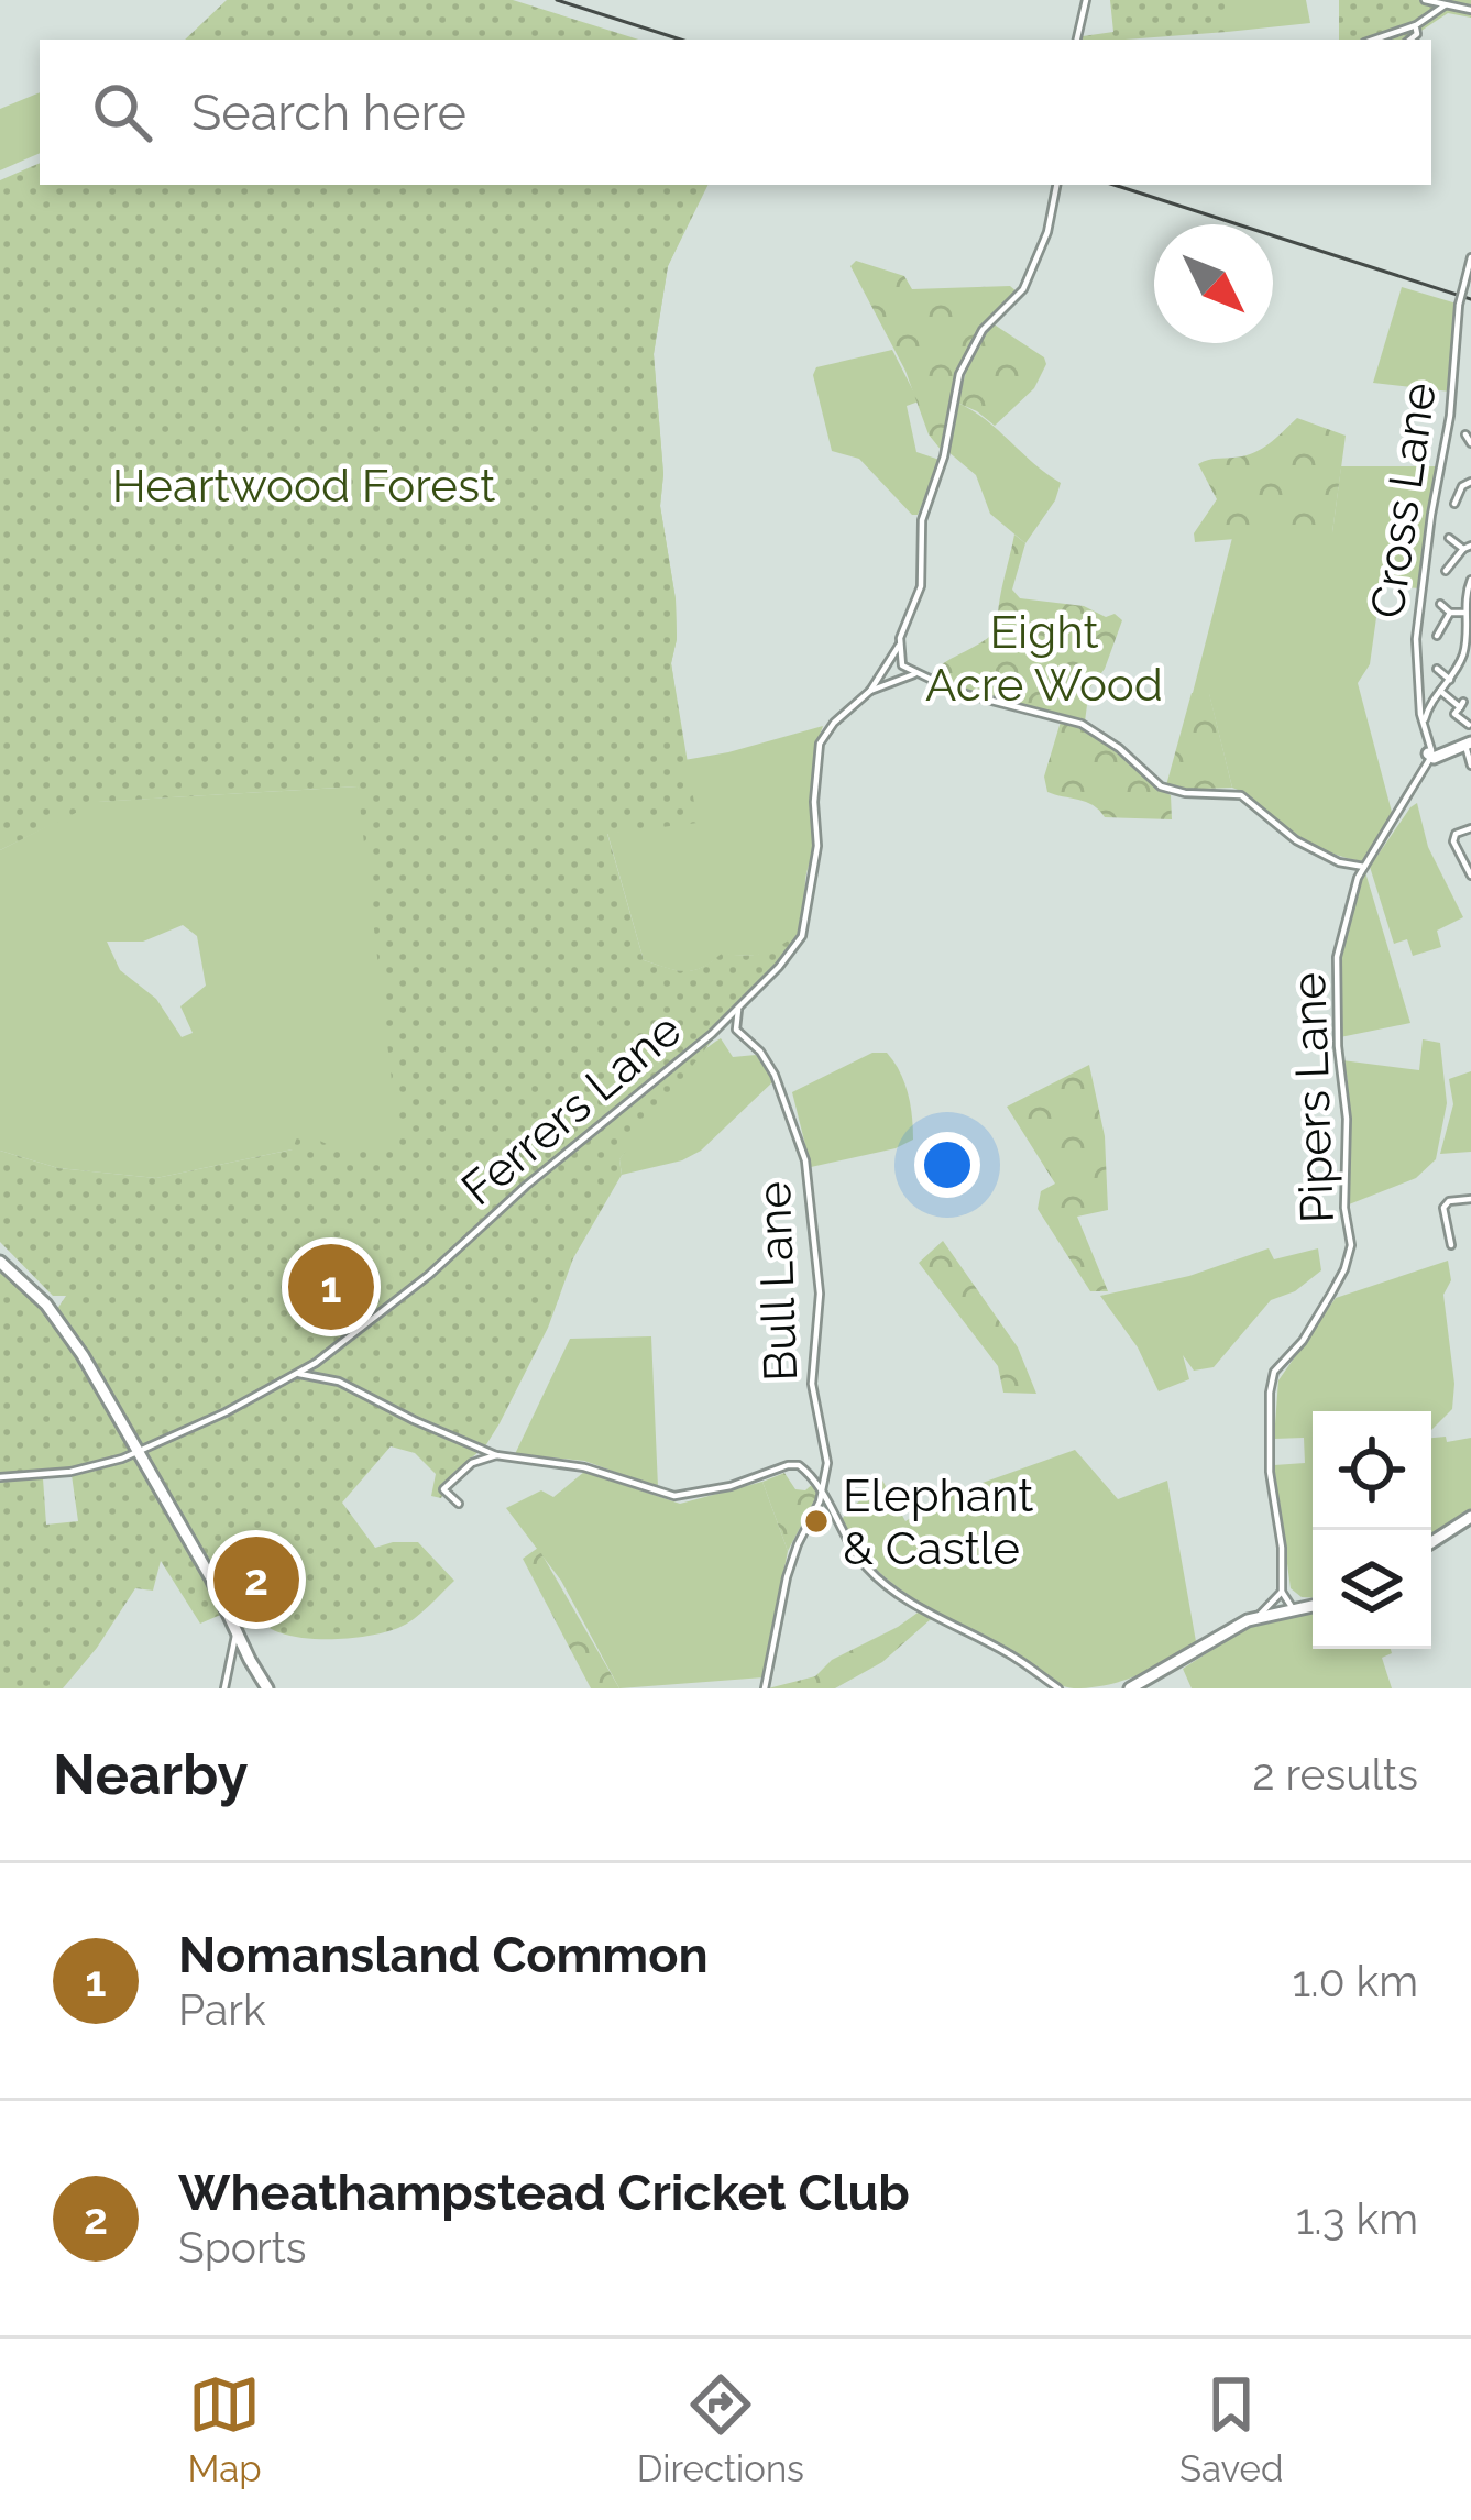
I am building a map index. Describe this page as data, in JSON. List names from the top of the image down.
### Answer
{
  "streets": {
    "street": [
      "Cross Lane",
      "Pipers Lane",
      "Ferrers Lane",
      "Bull Lane"
    ]
  },
  "crossings": [
    ["Cross Lane", "Pipers Lane"],
    ["Ferrers Lane", "Bull Lane"]
  ],
  "parks": ["Heartwood Forest", "Eight Acre Wood"],
  "places": ["Elephant & Castle"],
  "north": "bottom right",
  "page": {
    "search": "Search here",
    "pins": ["1", "2"],
    "heading": ["Nearby", "2 results"],
    "list": [
      {
        "mark": "1",
        "name": "Nomansland Common",
        "note": "Park",
        "value": "1.0 km"
      },
      {
        "mark": "2",
        "name": "Wheathampstead Cricket Club",
        "note": "Sports",
        "value": "1.3 km"
      }
    ],
    "nav": ["Map", "Directions", "Saved"]
  }
}
